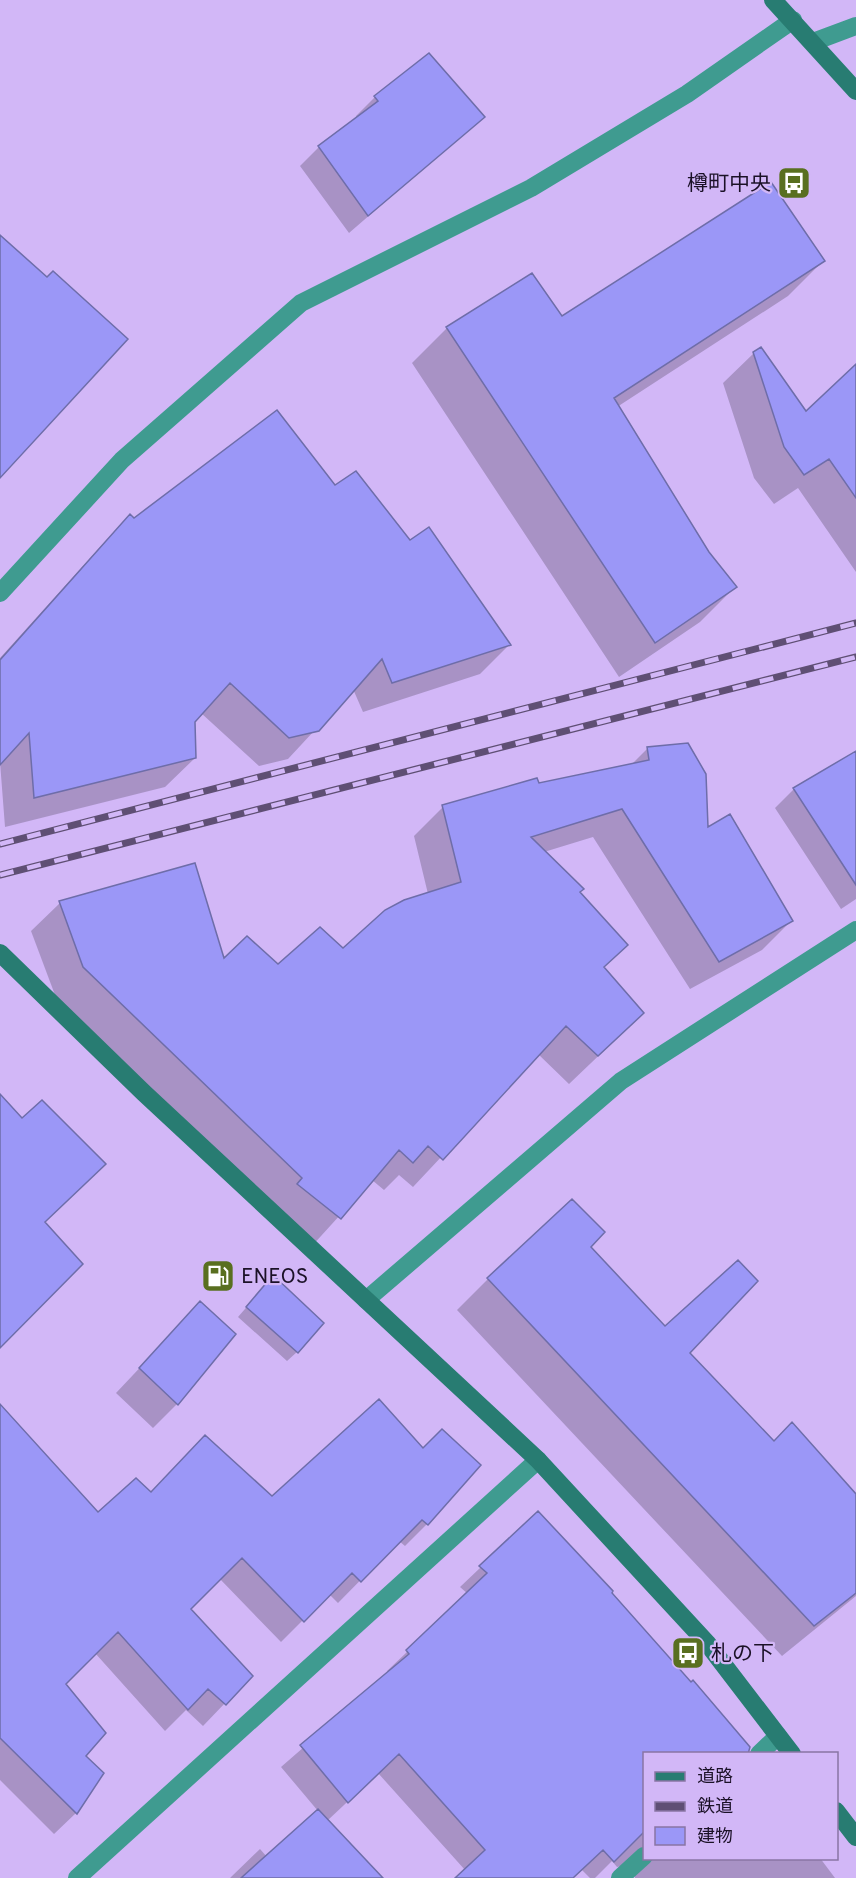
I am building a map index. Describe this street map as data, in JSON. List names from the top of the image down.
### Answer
{
  "places": {
    "bus stop": ["樽町中央", "札の下"],
    "fuel station": ["ENEOS"]
  },
  "legend": ["道路", "鉄道", "建物"]
}
